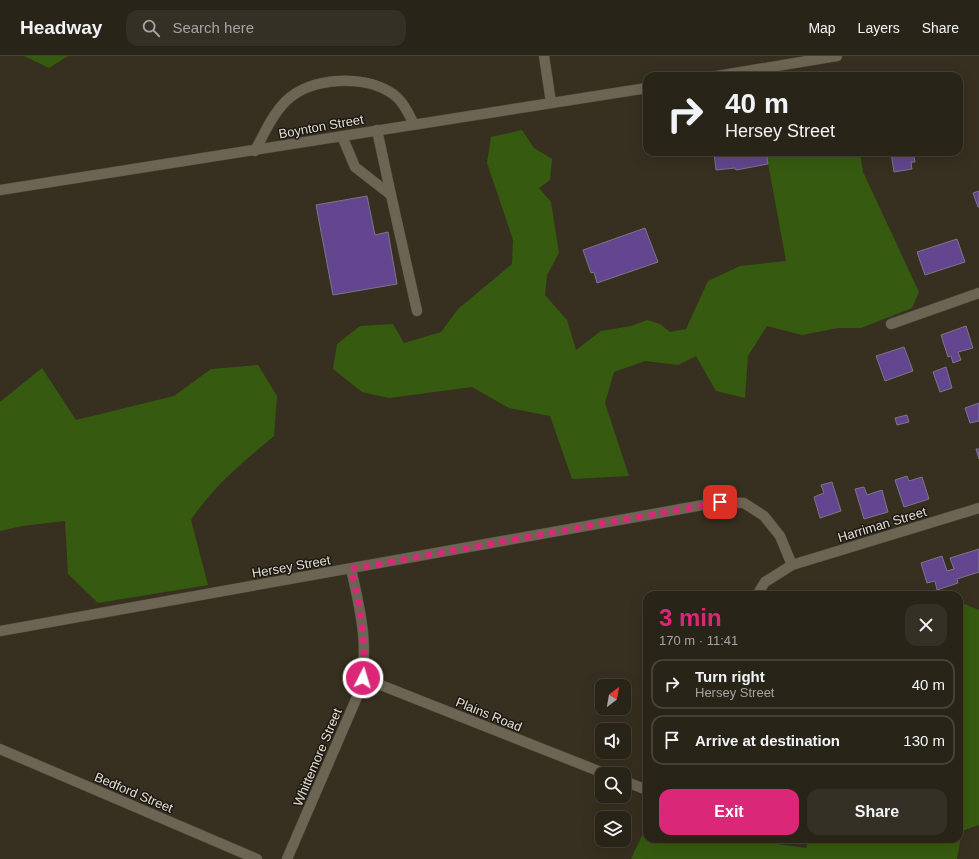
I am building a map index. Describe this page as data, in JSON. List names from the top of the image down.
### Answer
{
  "streets": {
    "street": [
      "Boynton Street",
      "Harriman Street",
      "Hersey Street",
      "Plains Road",
      "Whittemore Street",
      "Bedford Street"
    ]
  },
  "crossings": [
    ["Harriman Street", "Hersey Street"],
    ["Hersey Street", "Whittemore Street"],
    ["Plains Road", "Whittemore Street"]
  ],
  "north": "top right",
  "page": {
    "header": "Headway",
    "search": "Search here",
    "nav": ["Map", "Layers", "Share"],
    "turn": ["40 m", "Hersey Street"],
    "heading": ["3 min", "170 m · 11:41"],
    "list": [
      {
        "name": "Turn right",
        "note": "Hersey Street",
        "value": "40 m"
      },
      {
        "name": "Arrive at destination",
        "value": "130 m"
      }
    ],
    "buttons": ["Exit", "Share"]
  }
}
